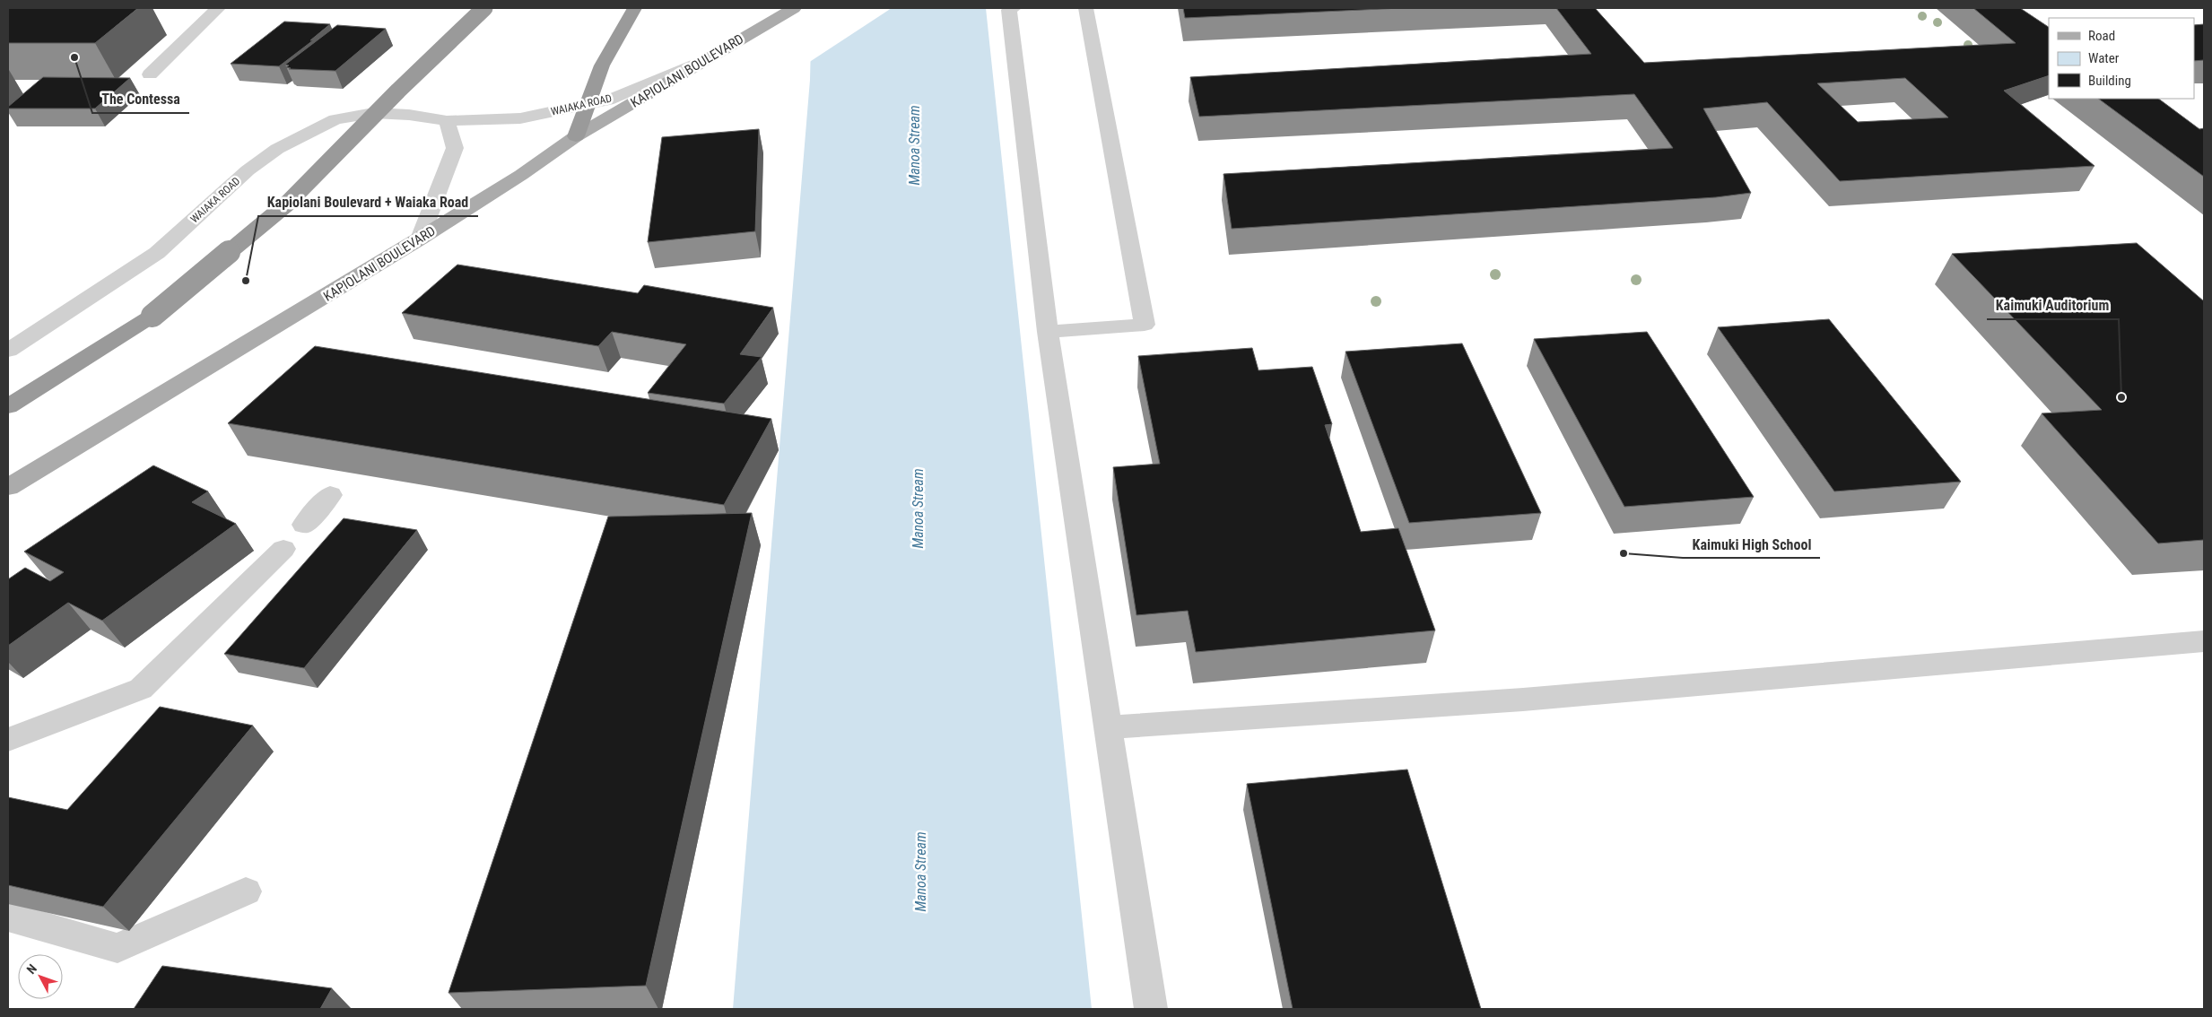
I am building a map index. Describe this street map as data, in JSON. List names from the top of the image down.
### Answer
{
  "streets": {
    "main road": ["KAPIOLANI BOULEVARD"],
    "street": ["WAIAKA ROAD"]
  },
  "crossings": [
    ["KAPIOLANI BOULEVARD", "WAIAKA ROAD"]
  ],
  "water": ["Manoa Stream"],
  "places": [
    "The Contessa",
    "Kapiolani Boulevard + Waiaka Road",
    "Kaimuki Auditorium",
    "Kaimuki High School"
  ],
  "legend": ["Road", "Water", "Building"],
  "north": "top left"
}
